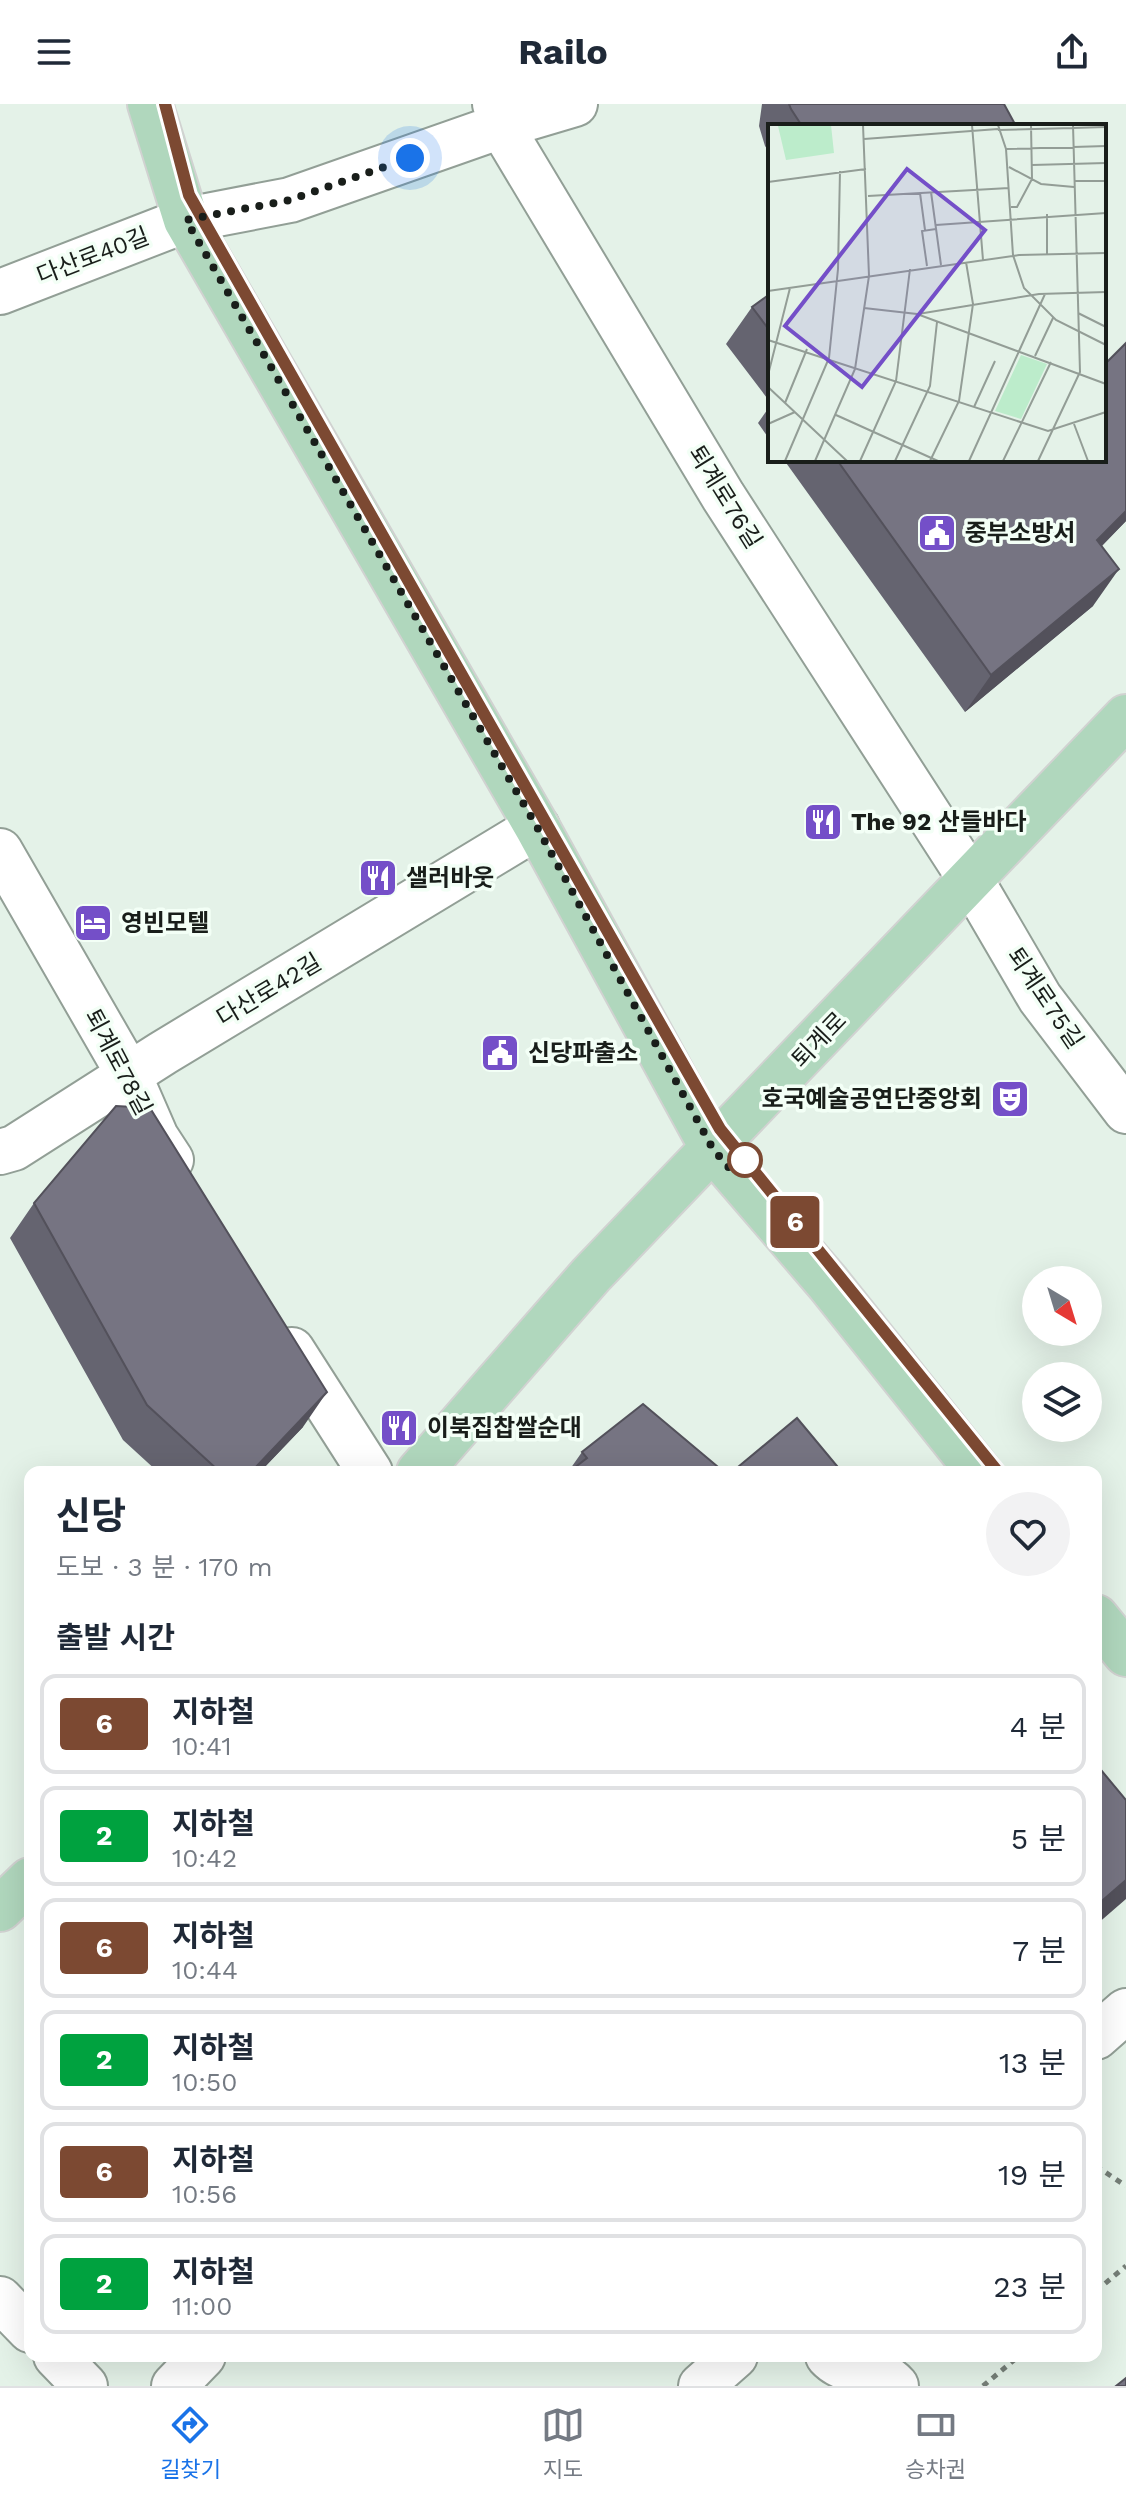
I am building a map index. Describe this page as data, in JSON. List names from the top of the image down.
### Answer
{
  "streets": {
    "main road": ["퇴계로"],
    "street": [
      "다산로40길",
      "퇴계로76길",
      "다산로42길",
      "퇴계로75길",
      "퇴계로78길"
    ]
  },
  "crossings": [
    ["다산로40길", "퇴계로76길"],
    ["퇴계로76길", "퇴계로75길"],
    ["퇴계로76길", "퇴계로"],
    ["다산로42길", "퇴계로78길"],
    ["퇴계로75길", "퇴계로"]
  ],
  "places": {
    "public building": ["중부소방서", "신당파출소"],
    "restaurant": ["The 92 산들바다", "샐러바웃", "이북집찹쌀순대"],
    "hotel": ["영빈모텔"],
    "theatre": ["호국예술공연단중앙회"]
  },
  "lines": ["metro line 6"],
  "north": "bottom right",
  "page": {
    "header": "Railo",
    "on_map": "6",
    "heading": [
      ["신당", "도보 · 3 분 · 170 m"],
      "출발 시간"
    ],
    "list": [
      {
        "mark": "6",
        "name": "지하철",
        "note": "10:41",
        "value": "4 분"
      },
      {
        "mark": "2",
        "name": "지하철",
        "note": "10:42",
        "value": "5 분"
      },
      {
        "mark": "6",
        "name": "지하철",
        "note": "10:44",
        "value": "7 분"
      },
      {
        "mark": "2",
        "name": "지하철",
        "note": "10:50",
        "value": "13 분"
      },
      {
        "mark": "6",
        "name": "지하철",
        "note": "10:56",
        "value": "19 분"
      },
      {
        "mark": "2",
        "name": "지하철",
        "note": "11:00",
        "value": "23 분"
      }
    ],
    "tabs": ["길찾기", "지도", "승차권"]
  }
}
